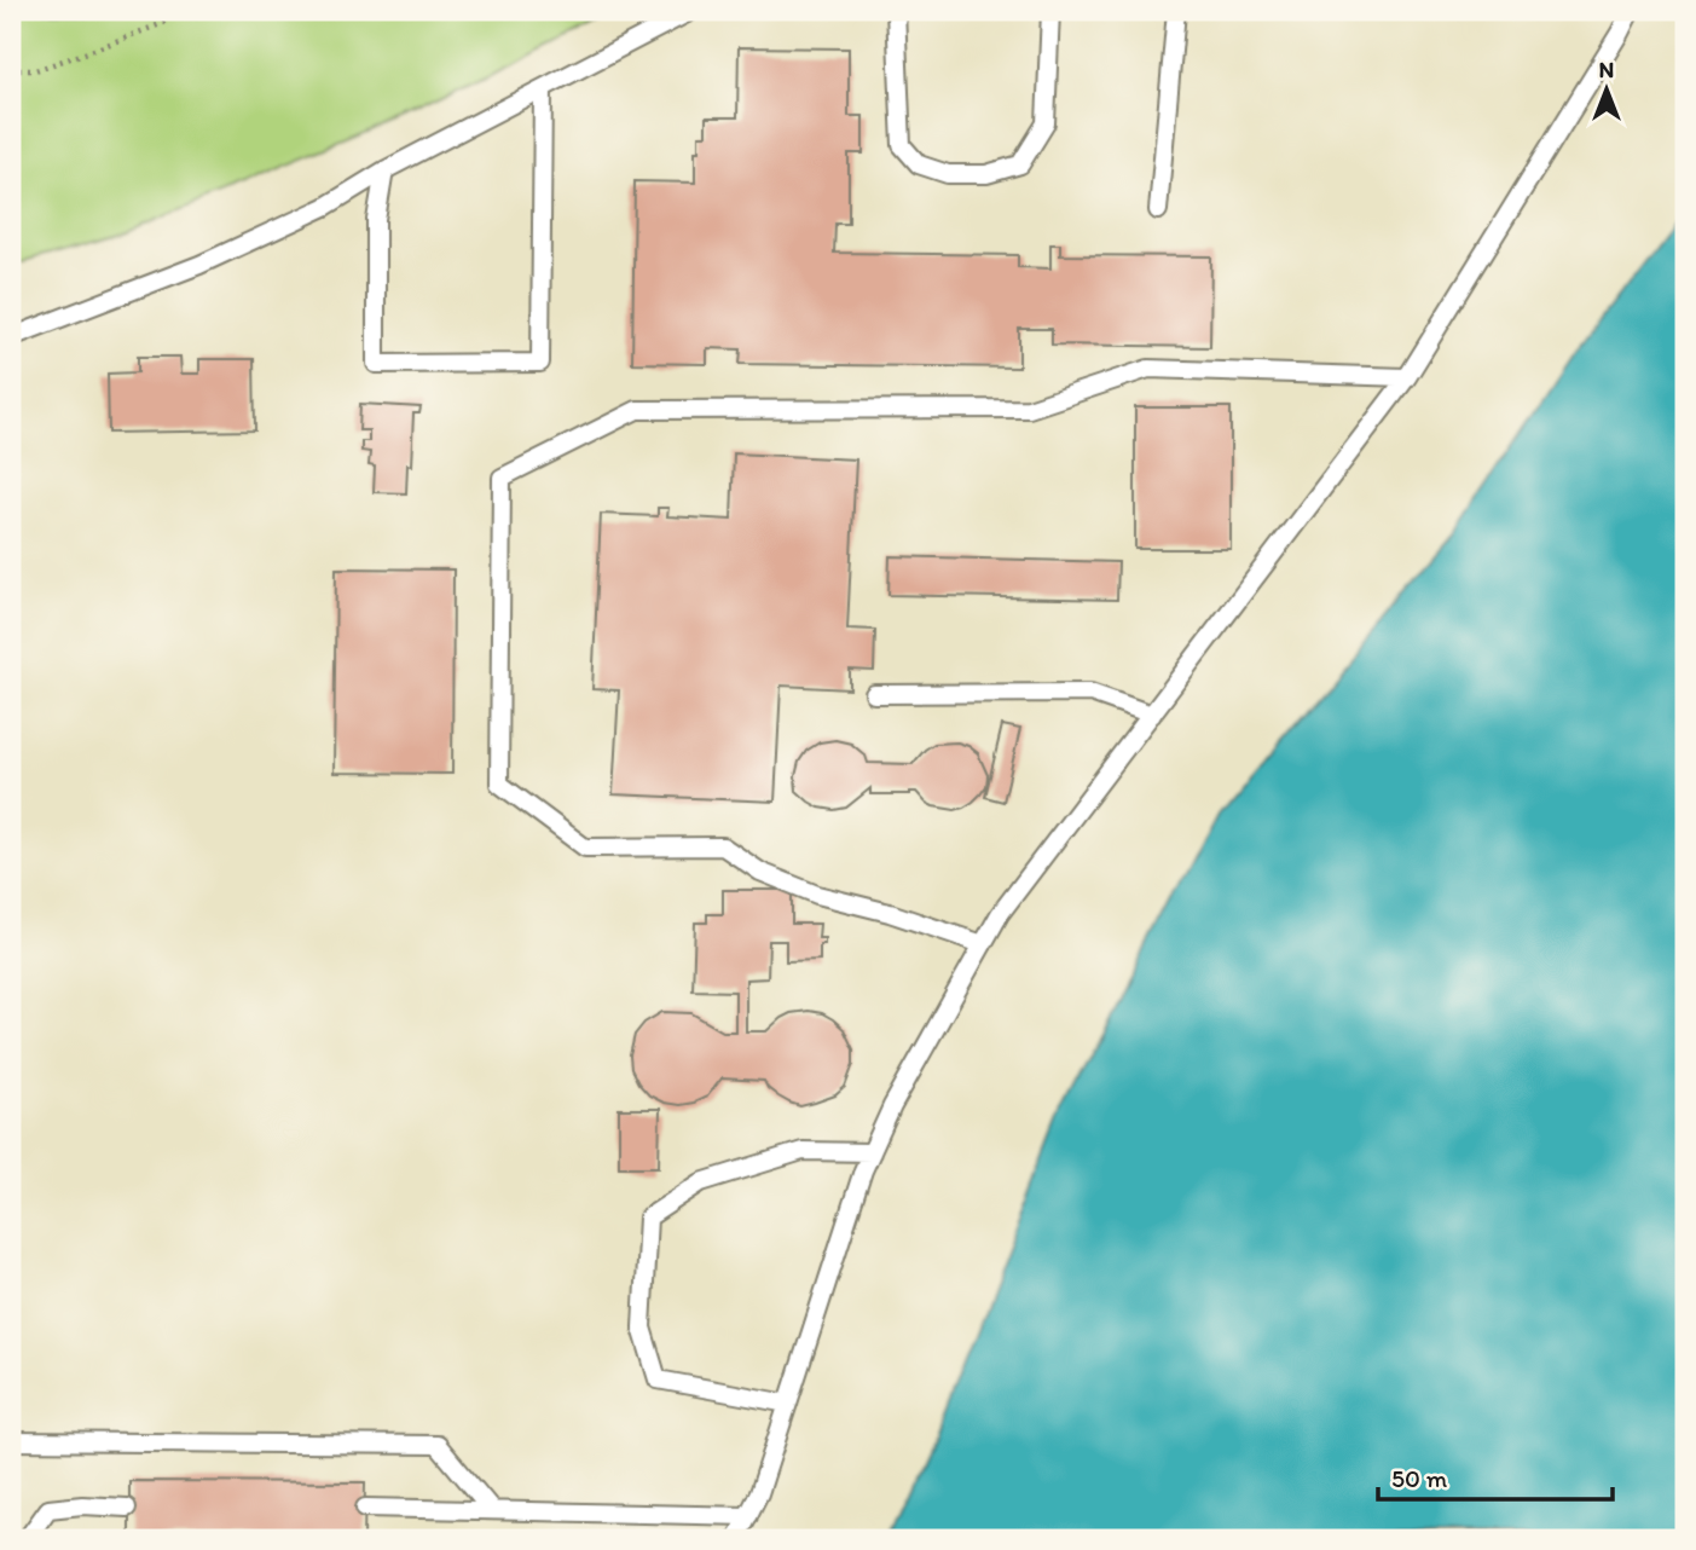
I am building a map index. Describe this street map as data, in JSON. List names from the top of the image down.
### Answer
{
  "scale_bar": "50 m",
  "north": "top"
}
